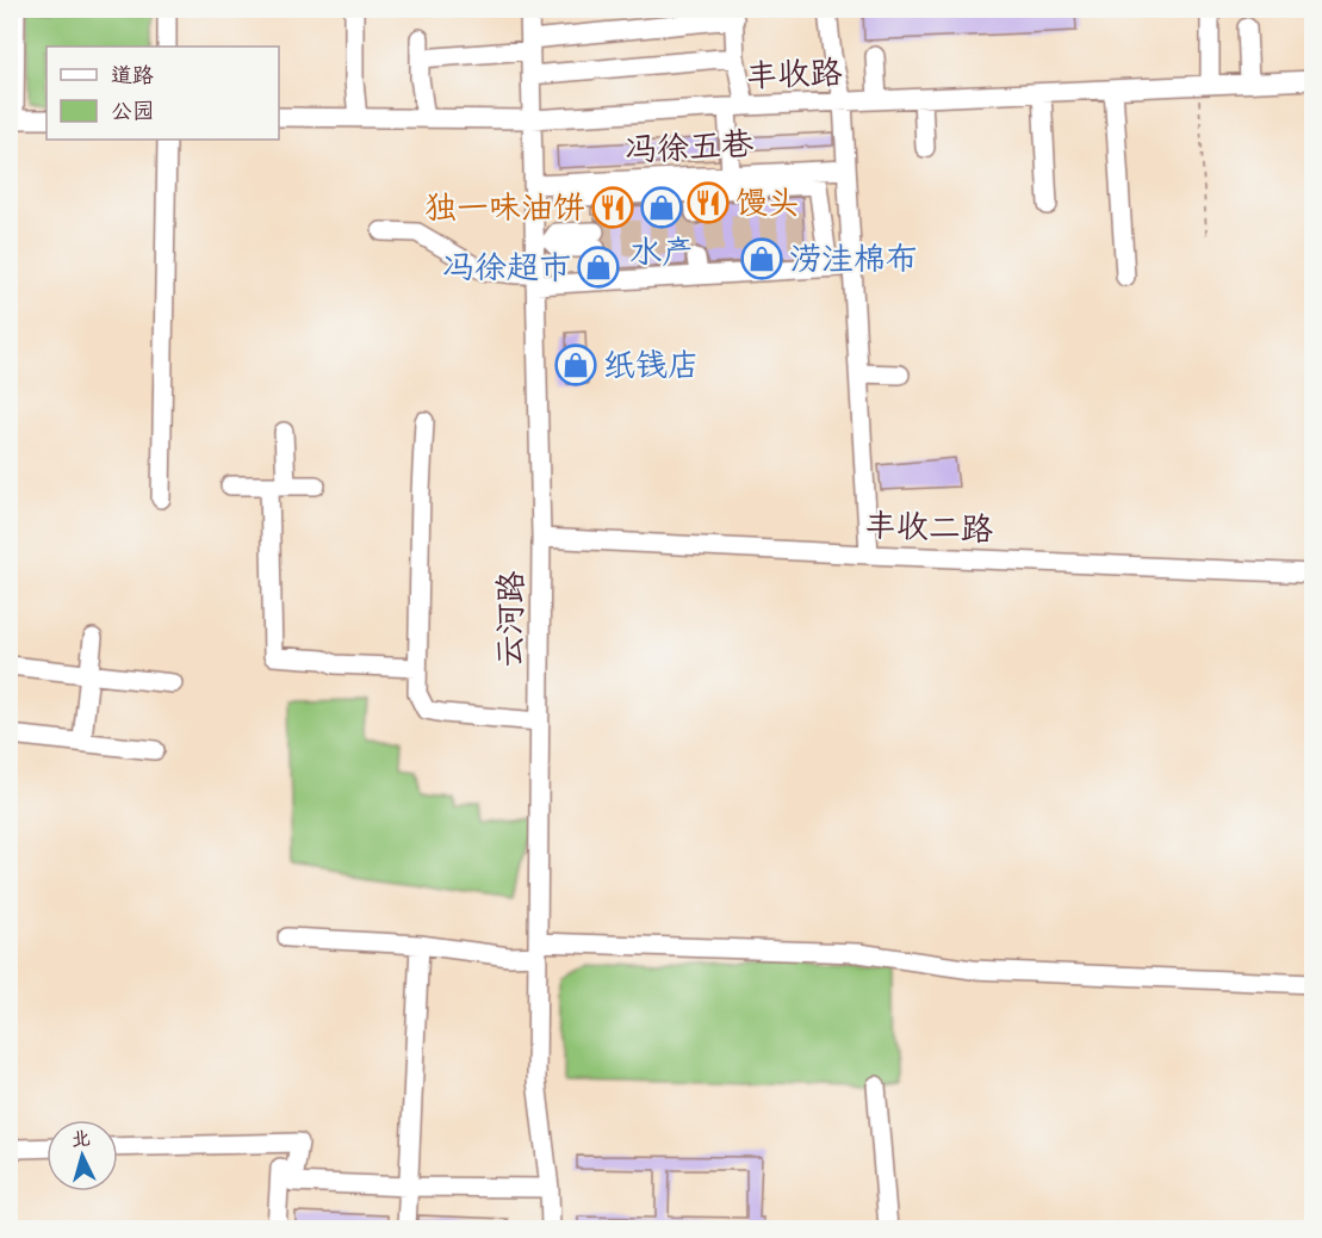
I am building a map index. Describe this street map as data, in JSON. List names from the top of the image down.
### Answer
{
  "streets": {
    "street": [
      "丰收路",
      "冯徐五巷",
      "丰收二路",
      "云河路"
    ]
  },
  "crossings": [
    ["丰收路", "云河路"],
    ["冯徐五巷", "云河路"],
    ["丰收二路", "云河路"]
  ],
  "places": {
    "restaurant": ["馒头", "独一味油饼"],
    "shop": [
      "水产",
      "涝洼棉布",
      "冯徐超市",
      "纸钱店"
    ]
  },
  "legend": ["道路", "公园"],
  "north": "top"
}
